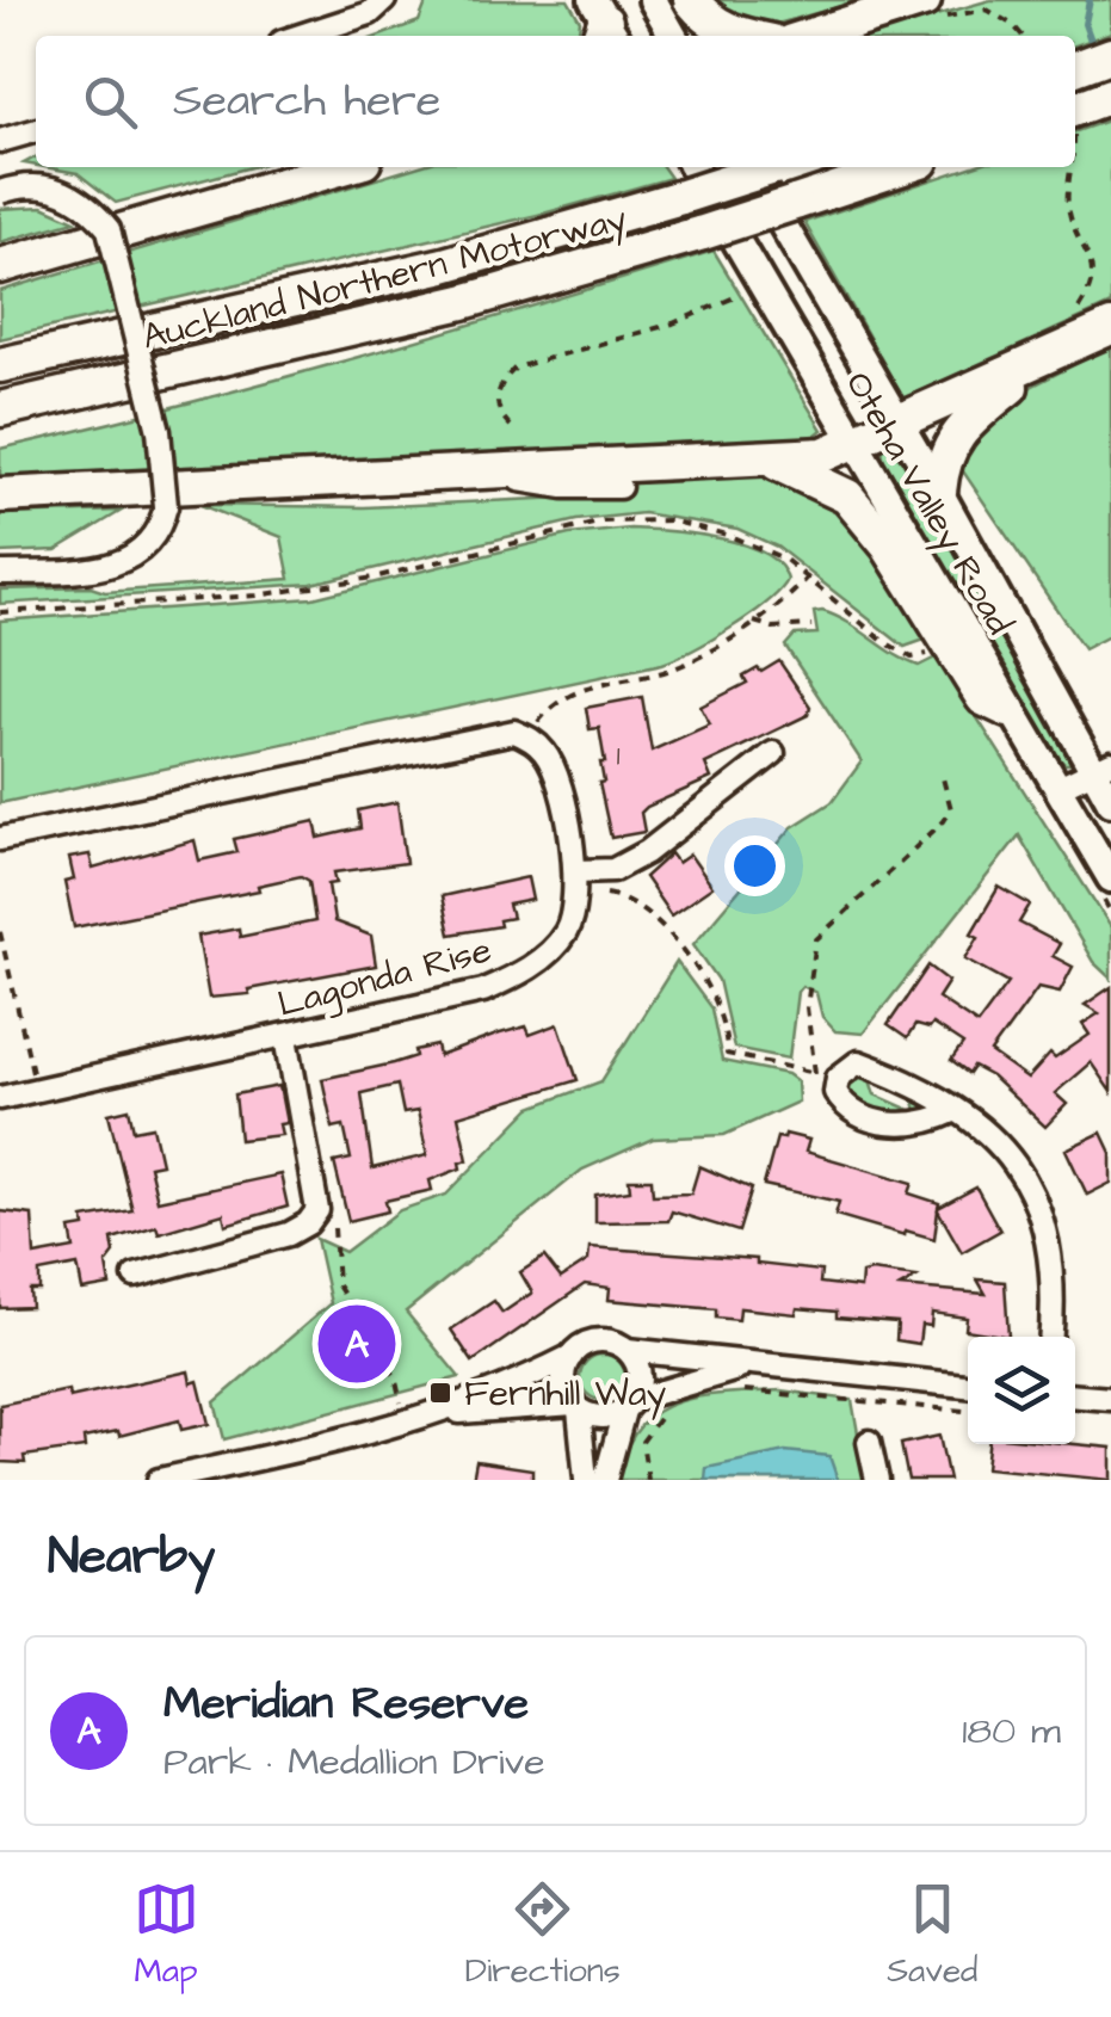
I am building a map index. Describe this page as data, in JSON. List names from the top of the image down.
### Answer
{
  "streets": {
    "highway": ["Auckland Northern Motorway"],
    "main road": ["Oteha Valley Road"],
    "street": ["Lagonda Rise"]
  },
  "places": {
    "transit": ["Fernhill Way"]
  },
  "house_numbers": ["1"],
  "page": {
    "search": "Search here",
    "pins": "A",
    "heading": "Nearby",
    "list": [
      {
        "mark": "A",
        "name": "Meridian Reserve",
        "note": "Park · Medallion Drive",
        "value": "180 m"
      }
    ],
    "nav": ["Map", "Directions", "Saved"]
  }
}
